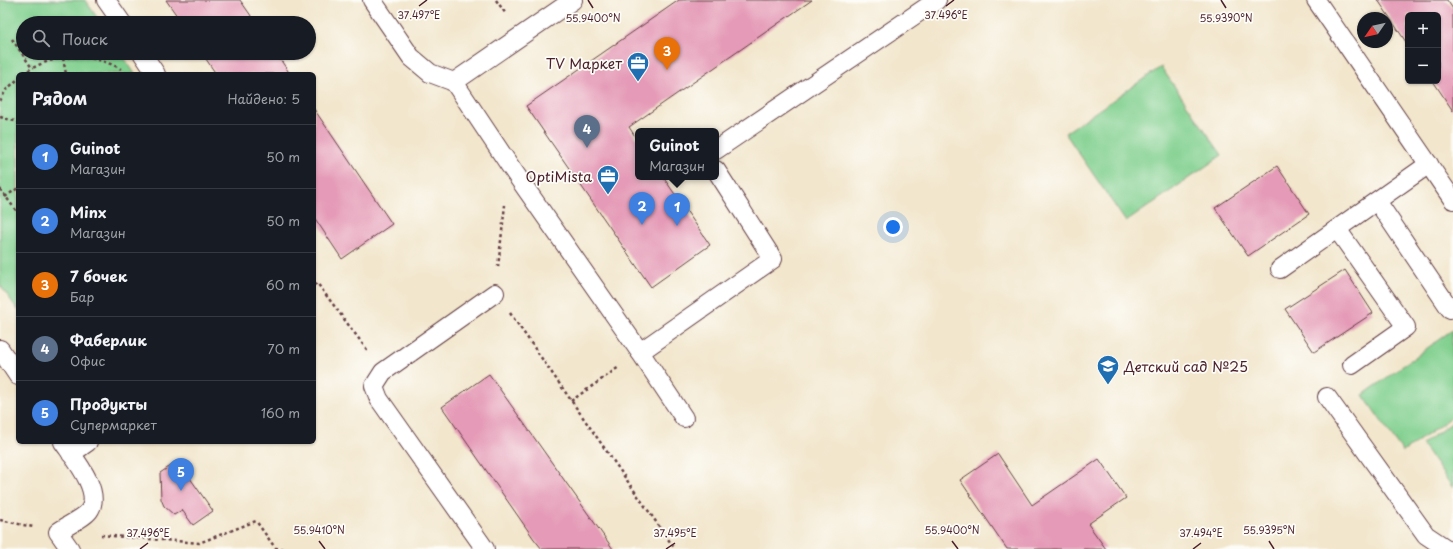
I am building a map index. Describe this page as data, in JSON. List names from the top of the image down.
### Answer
{
  "places": {
    "office": ["TV Маркет", "OptiMista"],
    "school or university": ["Детский сад №25"]
  },
  "north": "bottom left",
  "page": {
    "map_buttons": ["+", "−"],
    "search": "Поиск",
    "pins": [
      "3",
      "4",
      "2",
      "1",
      "5"
    ],
    "heading": ["Рядом", "Найдено: 5"],
    "list": [
      {
        "mark": "1",
        "name": "Guinot",
        "note": "Магазин",
        "value": "50 m"
      },
      {
        "mark": "2",
        "name": "Minx",
        "note": "Магазин",
        "value": "50 m"
      },
      {
        "mark": "3",
        "name": "7 бочек",
        "note": "Бар",
        "value": "60 m"
      },
      {
        "mark": "4",
        "name": "Фаберлик",
        "note": "Офис",
        "value": "70 m"
      },
      {
        "mark": "5",
        "name": "Продукты",
        "note": "Супермаркет",
        "value": "160 m"
      }
    ],
    "popup": ["Guinot", "Магазин"]
  },
  "coordinates": [
    "37.497°E",
    "37.496°E",
    "55.9400°N",
    "55.9390°N",
    "55.9410°N",
    "55.9395°N",
    "37.495°E",
    "37.494°E"
  ]
}
